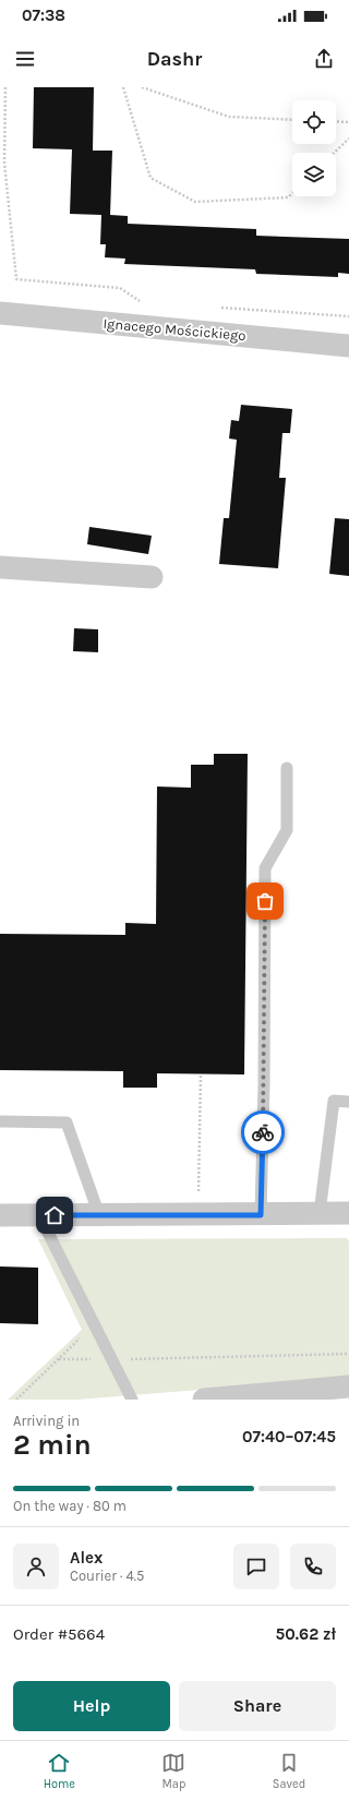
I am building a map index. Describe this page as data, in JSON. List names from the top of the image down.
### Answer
{
  "streets": {
    "street": ["Ignacego Mościckiego"]
  },
  "page": {
    "status": "07:38",
    "header": "Dashr",
    "heading": ["2 min", "Arriving in", "07:40–07:45"],
    "panel": [
      "Alex",
      "Courier · 4.5",
      "Order #5664",
      "50.62 zł"
    ],
    "bar": "On the way · 80 m",
    "buttons": ["Help", "Share"],
    "tabs": ["Home", "Map", "Saved"]
  }
}
